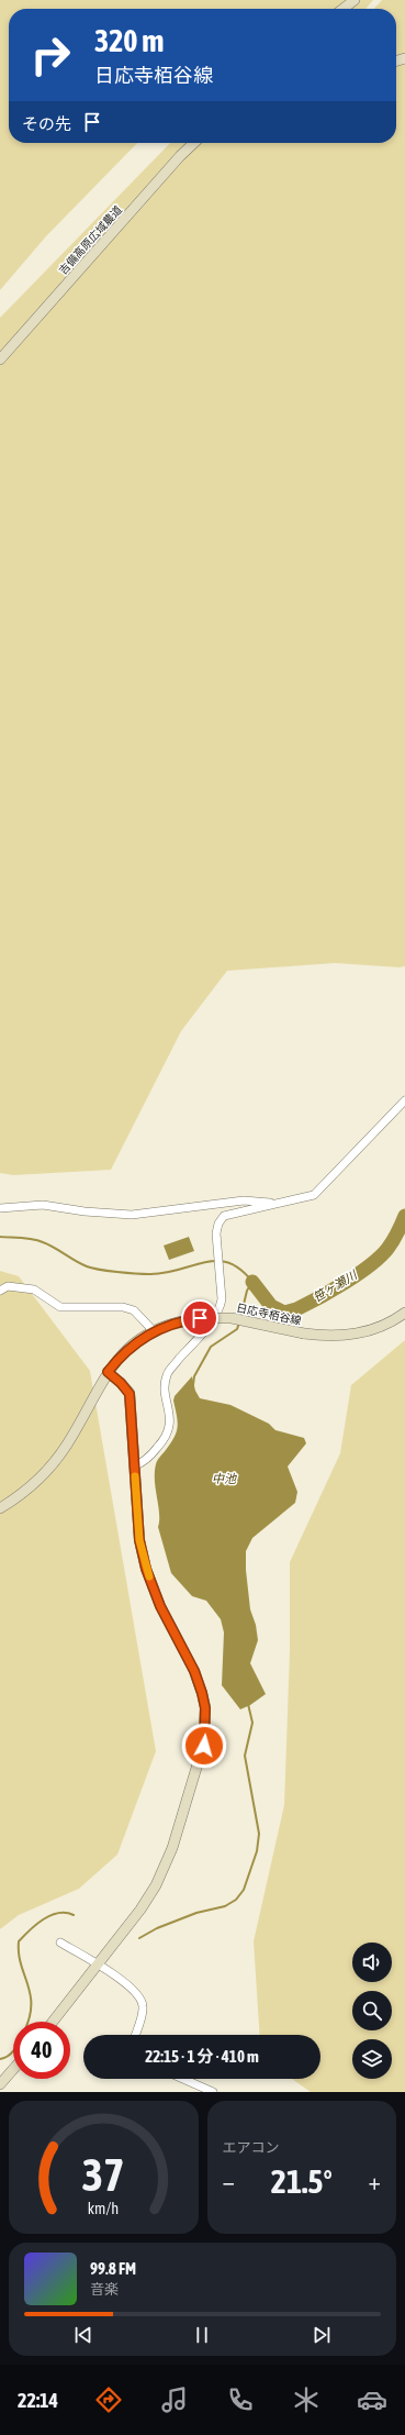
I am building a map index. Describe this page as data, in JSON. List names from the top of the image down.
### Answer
{
  "streets": {
    "street": ["吉備高原広域農道", "日応寺栢谷線"]
  },
  "water": ["笹ヶ瀬川", "中池"],
  "page": {
    "turn": ["320 m", "日応寺栢谷線"],
    "then": "その先",
    "limit": "40",
    "trip": "22:15 · 1 分 · 410 m",
    "tile": "エアコン",
    "heat": ["−", "21.5°", "+"],
    "song": ["99.8 FM", "音楽"],
    "tabs": "22:14",
    "gauge": ["37", "km/h"]
  }
}
